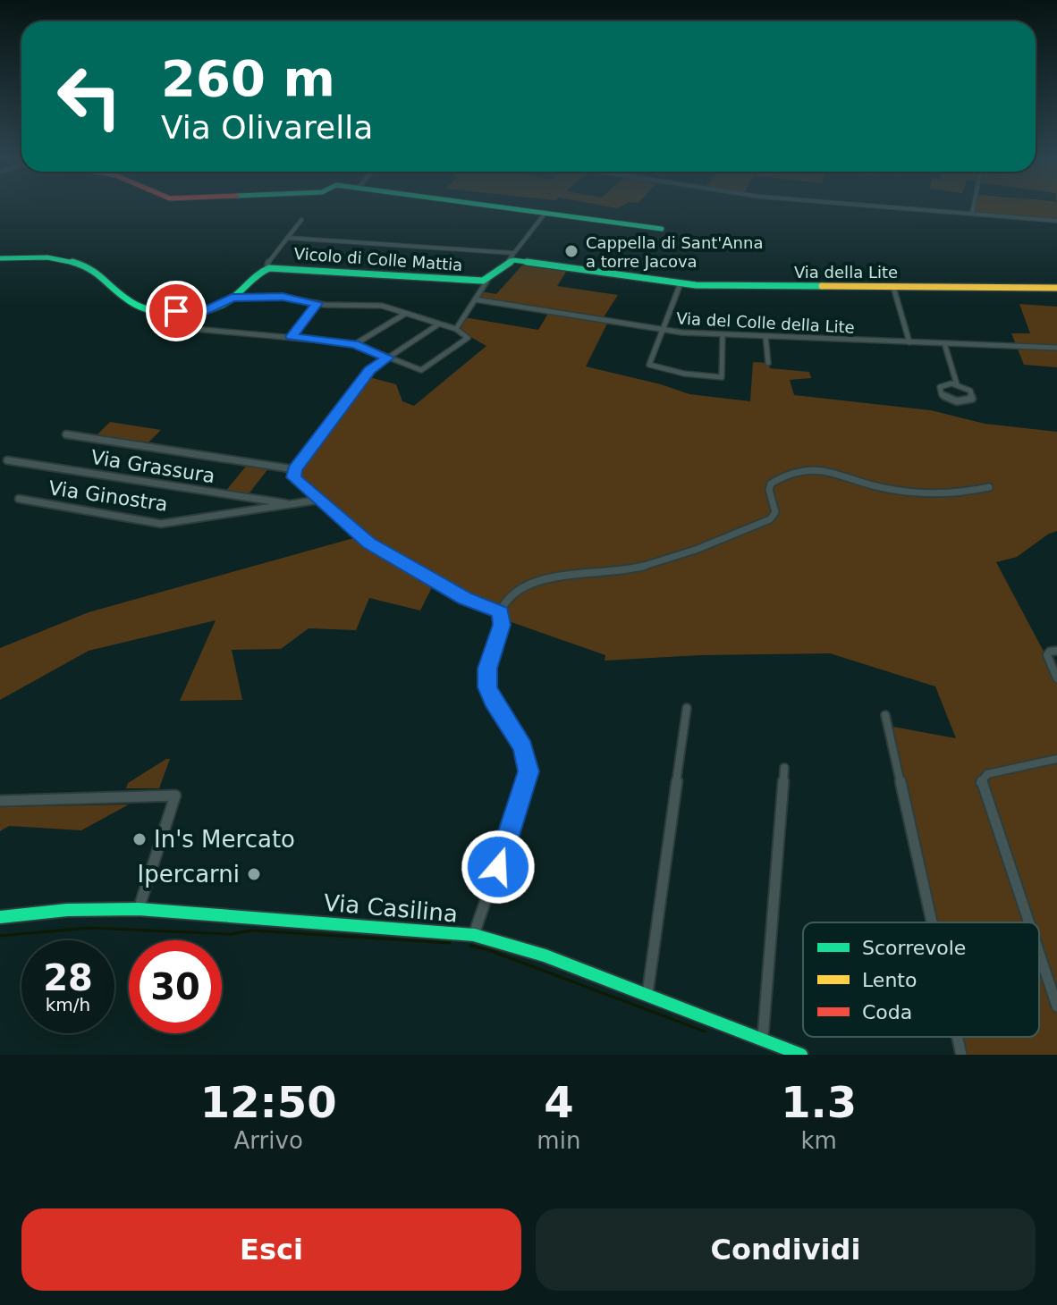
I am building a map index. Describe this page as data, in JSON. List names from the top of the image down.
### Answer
{
  "streets": {
    "street": [
      "Vicolo di Colle Mattia",
      "Via della Lite",
      "Via del Colle della Lite",
      "Via Grassura",
      "Via Ginostra",
      "Via Casilina"
    ]
  },
  "crossings": [
    ["Via Grassura", "Via Ginostra"]
  ],
  "places": ["Cappella di Sant'Anna a torre Jacova", "In's Mercato", "Ipercarni"],
  "legend": ["Scorrevole", "Lento", "Coda"],
  "page": {
    "turn": ["260 m", "Via Olivarella"],
    "speed": "28 km/h",
    "limit": "30",
    "eta": [
      "12:50",
      "Arrivo",
      "4",
      "min",
      "1.3",
      "km"
    ],
    "buttons": ["Esci", "Condividi"]
  }
}
